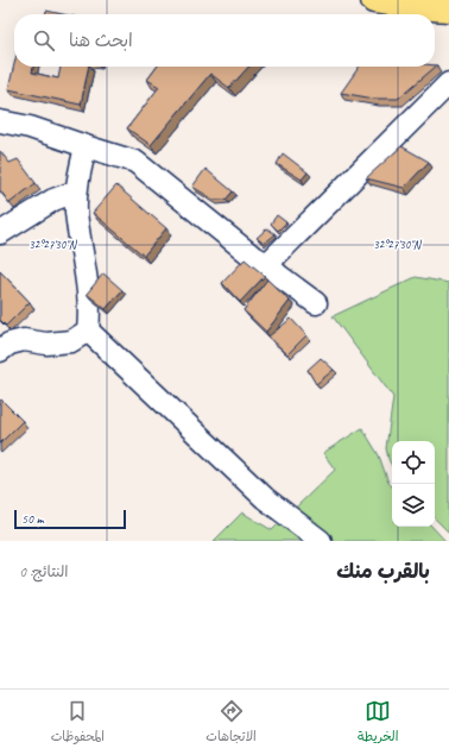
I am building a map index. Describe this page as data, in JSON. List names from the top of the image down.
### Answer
{
  "scale_bar": "50 m",
  "page": {
    "search": "ابحث هنا",
    "scale": "50 m",
    "heading": ["بالقرب منك", "النتائج: 0"],
    "nav": ["الخريطة", "الاتجاهات", "المحفوظات"]
  },
  "coordinates": ["32°27'30\"N"]
}
